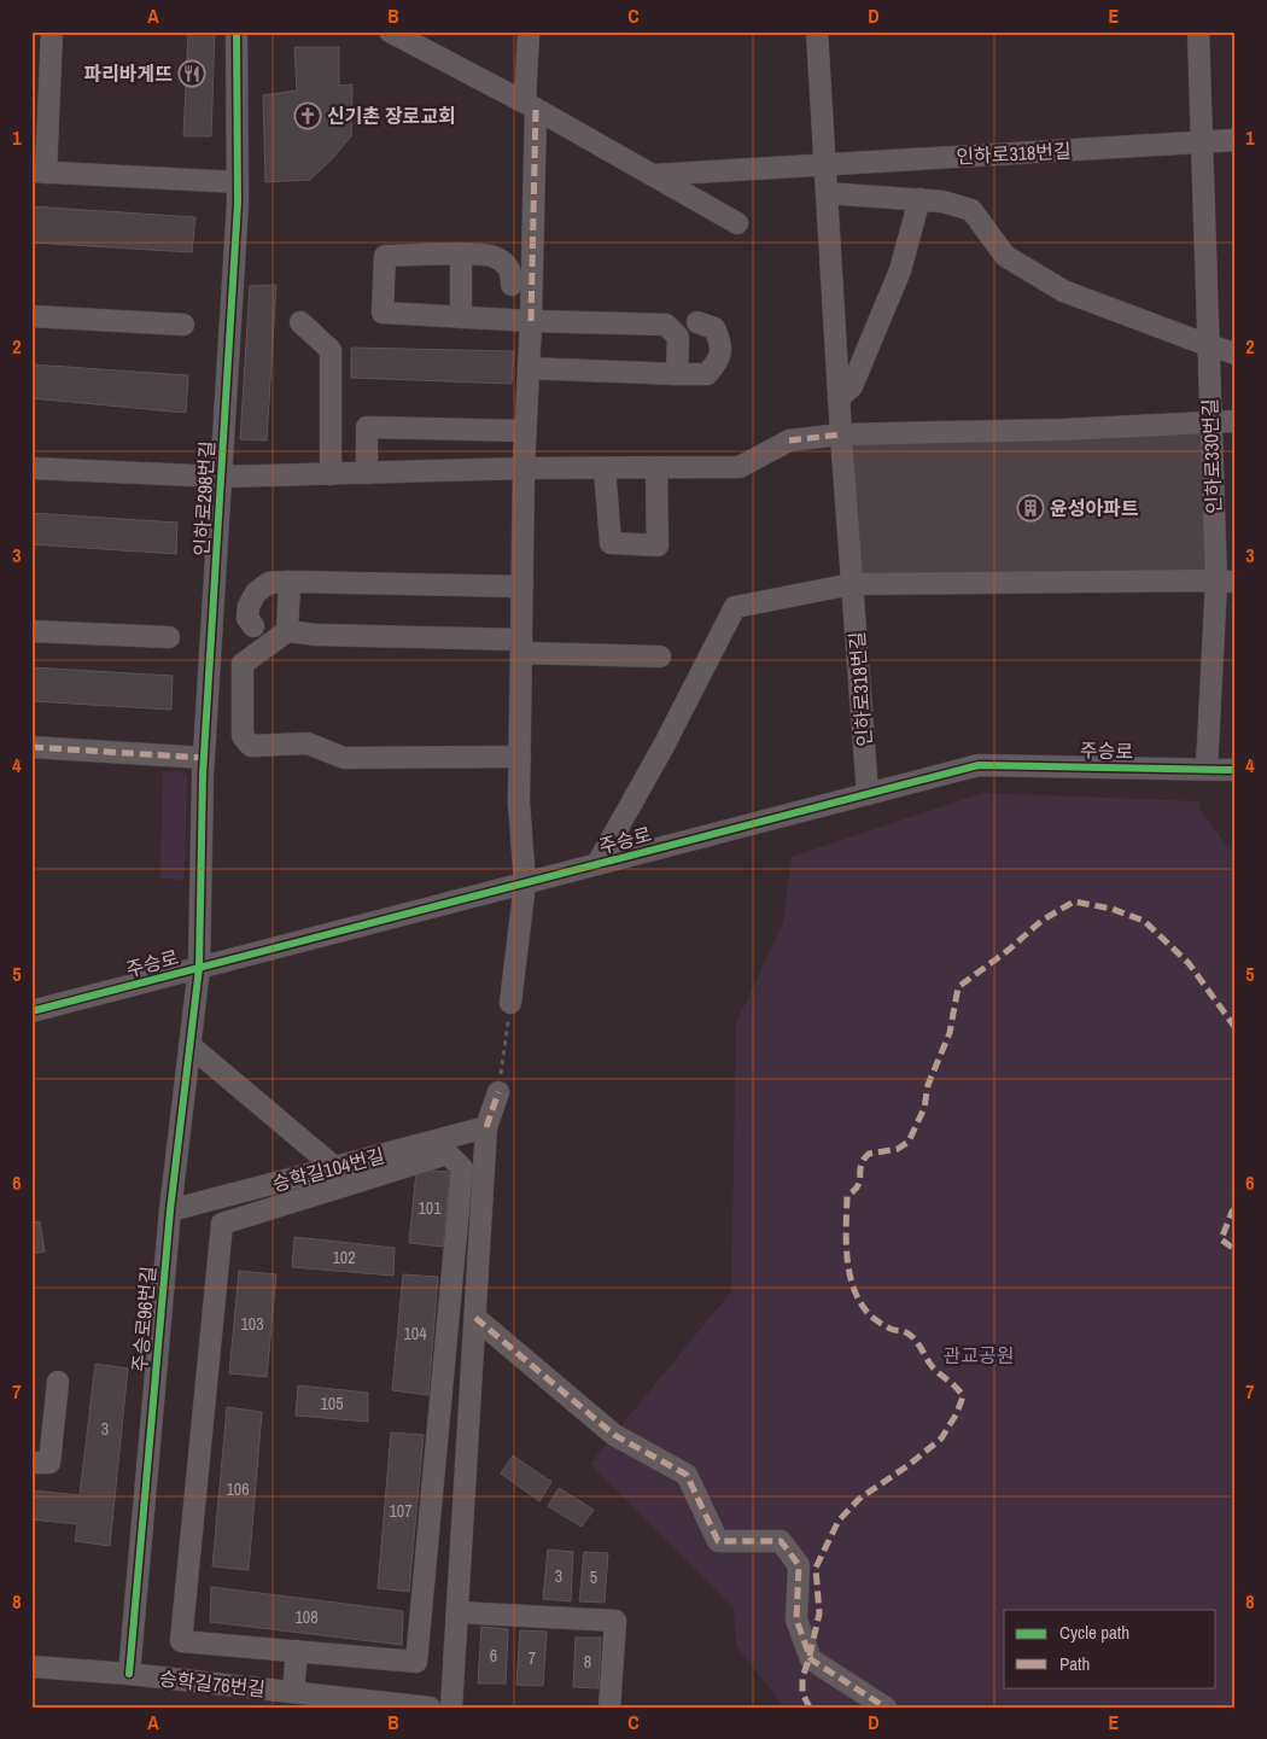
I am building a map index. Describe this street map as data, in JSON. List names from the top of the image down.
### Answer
{
  "streets": {
    "street": [
      "인하로318번길",
      "인하로330번길",
      "인하로298번길",
      "주승로",
      "승학길104번길",
      "주승로96번길",
      "승학길76번길"
    ]
  },
  "crossings": [
    ["인하로318번길", "인하로330번길"],
    ["인하로318번길", "주승로"],
    ["인하로330번길", "주승로"],
    ["인하로298번길", "주승로"],
    ["인하로298번길", "주승로96번길"],
    ["주승로", "주승로96번길"],
    ["승학길104번길", "주승로96번길"],
    ["주승로96번길", "승학길76번길"]
  ],
  "parks": ["관교공원"],
  "places": {
    "restaurant": ["파리바게뜨"],
    "church": ["신기촌 장로교회"],
    "building": ["윤성아파트"]
  },
  "house_numbers": [
    "101",
    "102",
    "103",
    "104",
    "105",
    "3",
    "106",
    "107",
    "3",
    "5",
    "108",
    "6",
    "7",
    "8"
  ],
  "legend": ["Cycle path", "Path"],
  "grid": {
    "columns": [
      "A",
      "B",
      "C",
      "D",
      "E"
    ],
    "rows": [
      "1",
      "2",
      "3",
      "4",
      "5",
      "6",
      "7",
      "8"
    ]
  }
}
